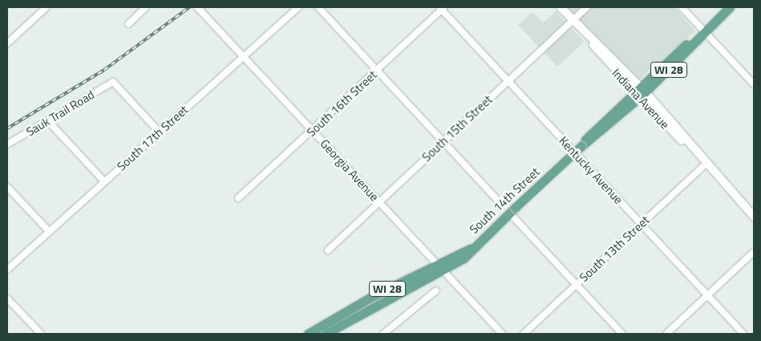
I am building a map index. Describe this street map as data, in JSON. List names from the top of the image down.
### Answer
{
  "streets": {
    "main road": ["WI 28", "Indiana Avenue", "South 14th Street"],
    "street": [
      "South 16th Street",
      "Sauk Trail Road",
      "South 15th Street",
      "South 17th Street",
      "Georgia Avenue",
      "Kentucky Avenue",
      "South 13th Street"
    ]
  },
  "crossings": [
    ["WI 28", "Georgia Avenue"],
    ["WI 28", "South 14th Street"],
    ["Indiana Avenue", "South 15th Street"],
    ["Indiana Avenue", "South 14th Street"],
    ["Indiana Avenue", "South 13th Street"],
    ["South 16th Street", "Georgia Avenue"],
    ["South 16th Street", "Kentucky Avenue"],
    ["Sauk Trail Road", "South 17th Street"],
    ["South 15th Street", "Georgia Avenue"],
    ["South 15th Street", "Kentucky Avenue"],
    ["South 17th Street", "Georgia Avenue"],
    ["Georgia Avenue", "South 14th Street"],
    ["Kentucky Avenue", "South 13th Street"]
  ]
}
